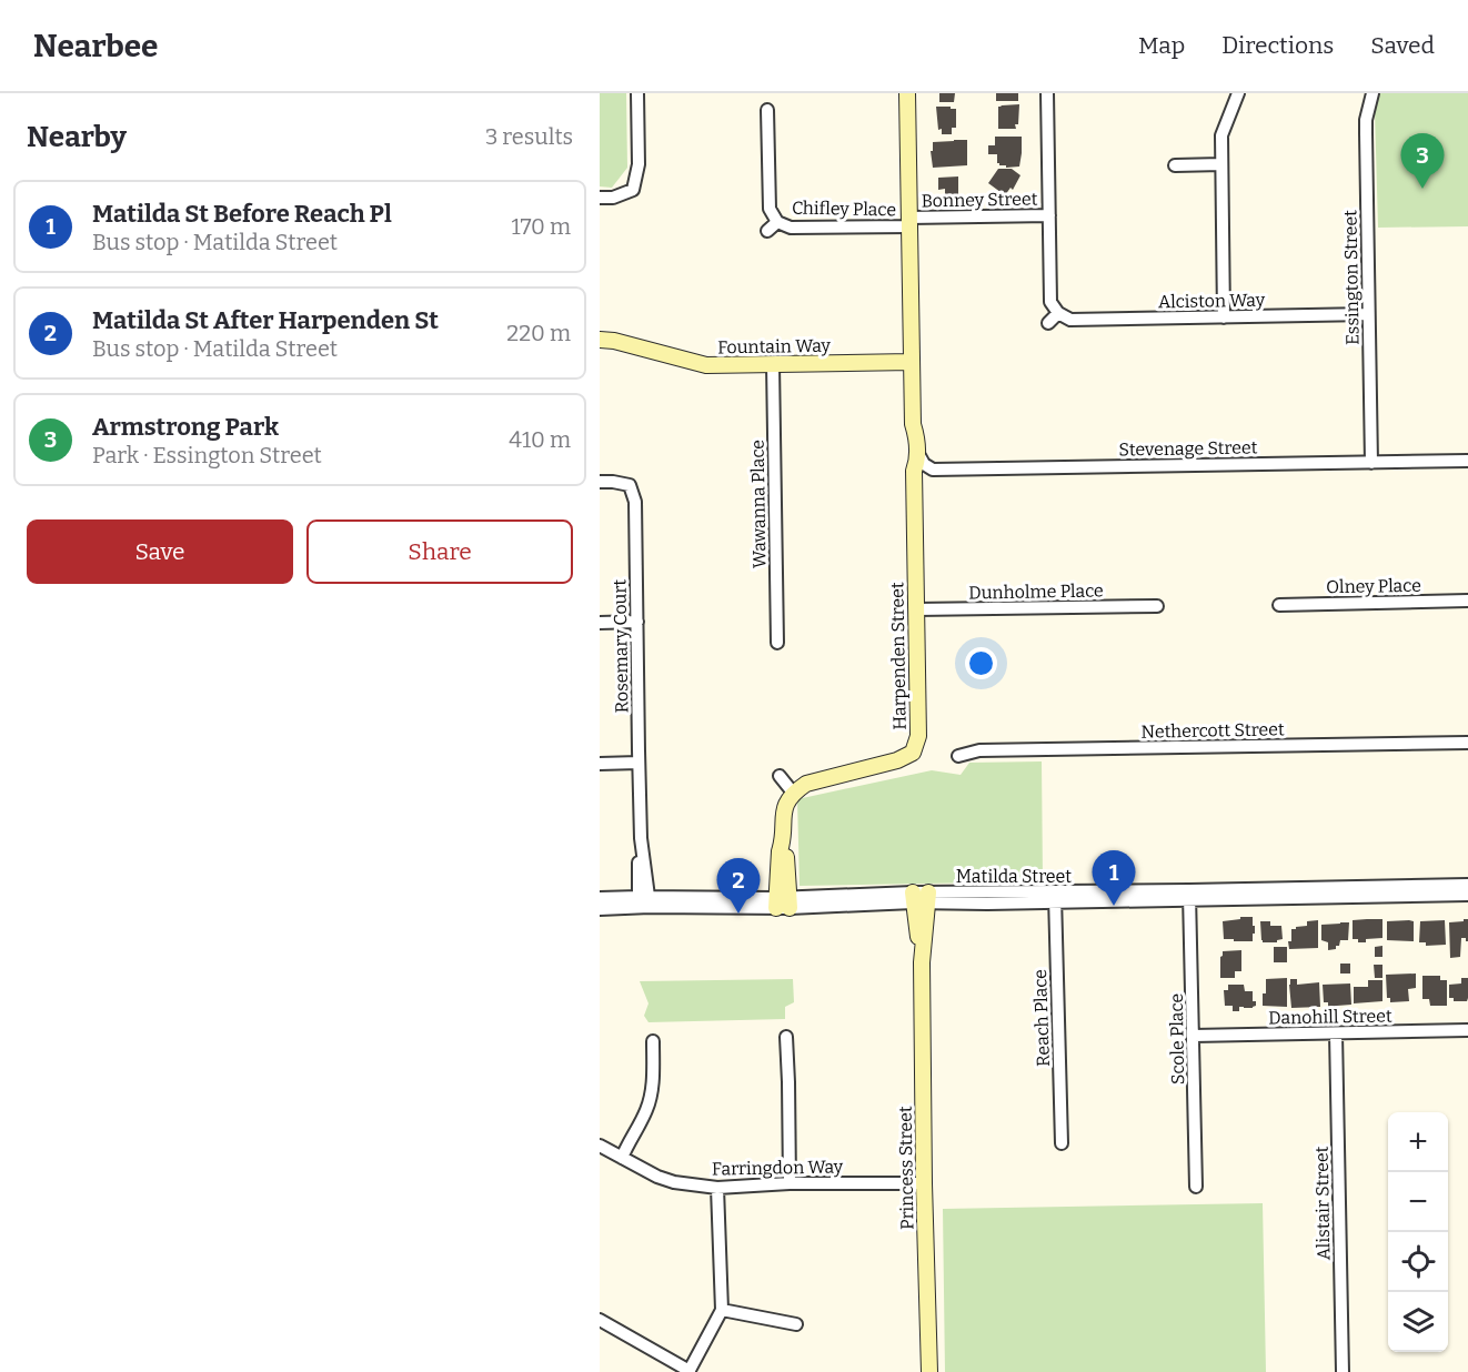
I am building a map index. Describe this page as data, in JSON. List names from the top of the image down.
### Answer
{
  "streets": {
    "street": [
      "Bonney Street",
      "Chifley Place",
      "Essington Street",
      "Alciston Way",
      "Fountain Way",
      "Stevenage Street",
      "Wawanna Place",
      "Olney Place",
      "Dunholme Place",
      "Rosemary Court",
      "Harpenden Street",
      "Nethercott Street",
      "Matilda Street",
      "Danohill Street",
      "Reach Place",
      "Scole Place",
      "Farringdon Way",
      "Princess Street",
      "Alistair Street"
    ]
  },
  "crossings": [
    ["Bonney Street", "Chifley Place"],
    ["Bonney Street", "Harpenden Street"],
    ["Chifley Place", "Harpenden Street"],
    ["Essington Street", "Alciston Way"],
    ["Essington Street", "Stevenage Street"],
    ["Fountain Way", "Wawanna Place"],
    ["Fountain Way", "Harpenden Street"],
    ["Stevenage Street", "Harpenden Street"],
    ["Dunholme Place", "Harpenden Street"],
    ["Rosemary Court", "Matilda Street"],
    ["Matilda Street", "Reach Place"],
    ["Matilda Street", "Scole Place"],
    ["Matilda Street", "Princess Street"],
    ["Danohill Street", "Scole Place"],
    ["Danohill Street", "Alistair Street"],
    ["Farringdon Way", "Princess Street"]
  ],
  "page": {
    "header": "Nearbee",
    "nav": ["Map", "Directions", "Saved"],
    "heading": ["Nearby", "3 results"],
    "pins": ["3", "1", "2"],
    "list": [
      {
        "mark": "1",
        "name": "Matilda St Before Reach Pl",
        "note": "Bus stop · Matilda Street",
        "value": "170 m"
      },
      {
        "mark": "2",
        "name": "Matilda St After Harpenden St",
        "note": "Bus stop · Matilda Street",
        "value": "220 m"
      },
      {
        "mark": "3",
        "name": "Armstrong Park",
        "note": "Park · Essington Street",
        "value": "410 m"
      }
    ],
    "buttons": ["Save", "Share"],
    "map_buttons": ["+", "−"]
  }
}
